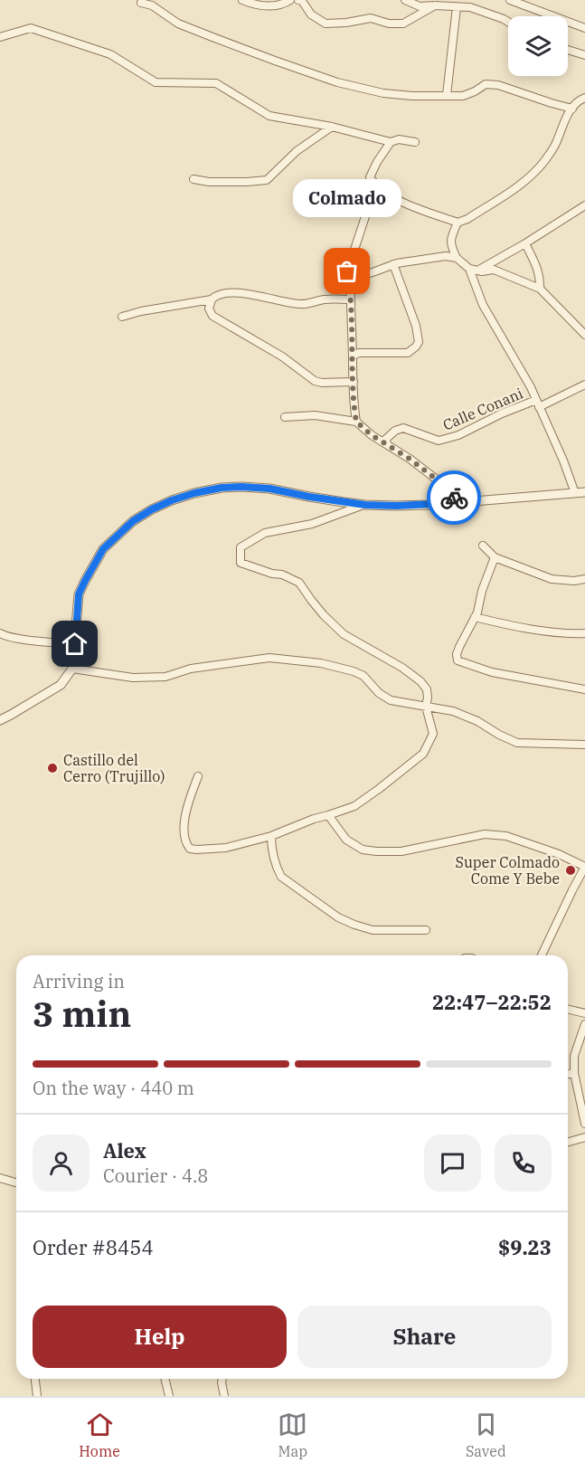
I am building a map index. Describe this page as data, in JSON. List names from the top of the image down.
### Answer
{
  "streets": {
    "street": ["Calle Conani"]
  },
  "places": ["Colmado", "Castillo del Cerro (Trujillo)", "Super Colmado Come Y Bebe"],
  "page": {
    "bubble": "Colmado",
    "heading": ["3 min", "Arriving in", "22:47–22:52"],
    "panel": [
      "Alex",
      "Courier · 4.8",
      "Order #8454",
      "$9.23"
    ],
    "bar": "On the way · 440 m",
    "buttons": ["Help", "Share"],
    "tabs": ["Home", "Map", "Saved"]
  }
}
